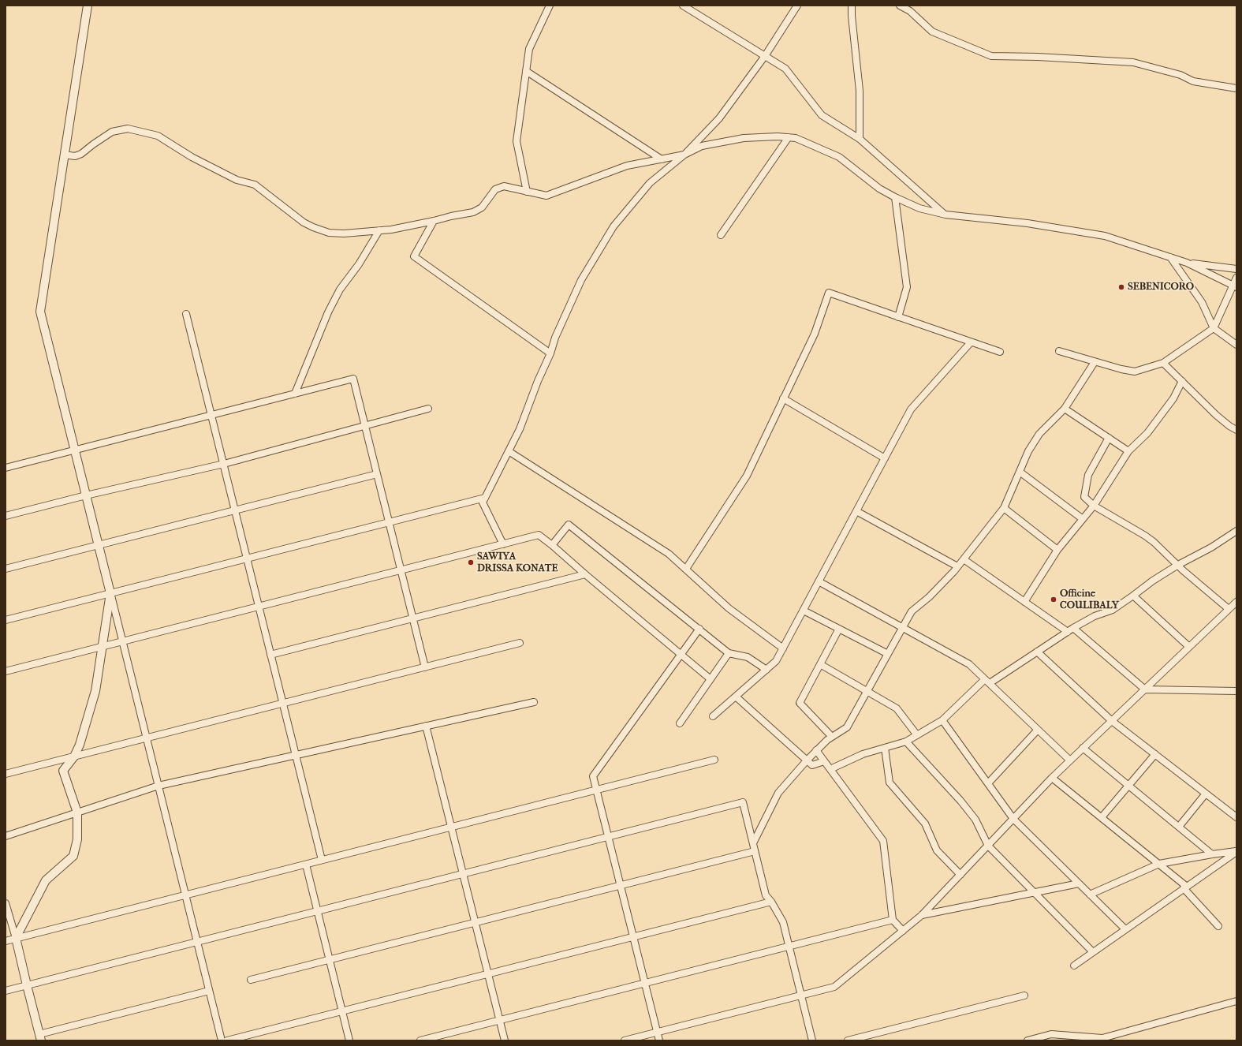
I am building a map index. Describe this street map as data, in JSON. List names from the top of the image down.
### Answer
{
  "places": ["SEBENICORO", "SAWIYA DRISSA KONATE", "Officine COULIBALY"]
}
